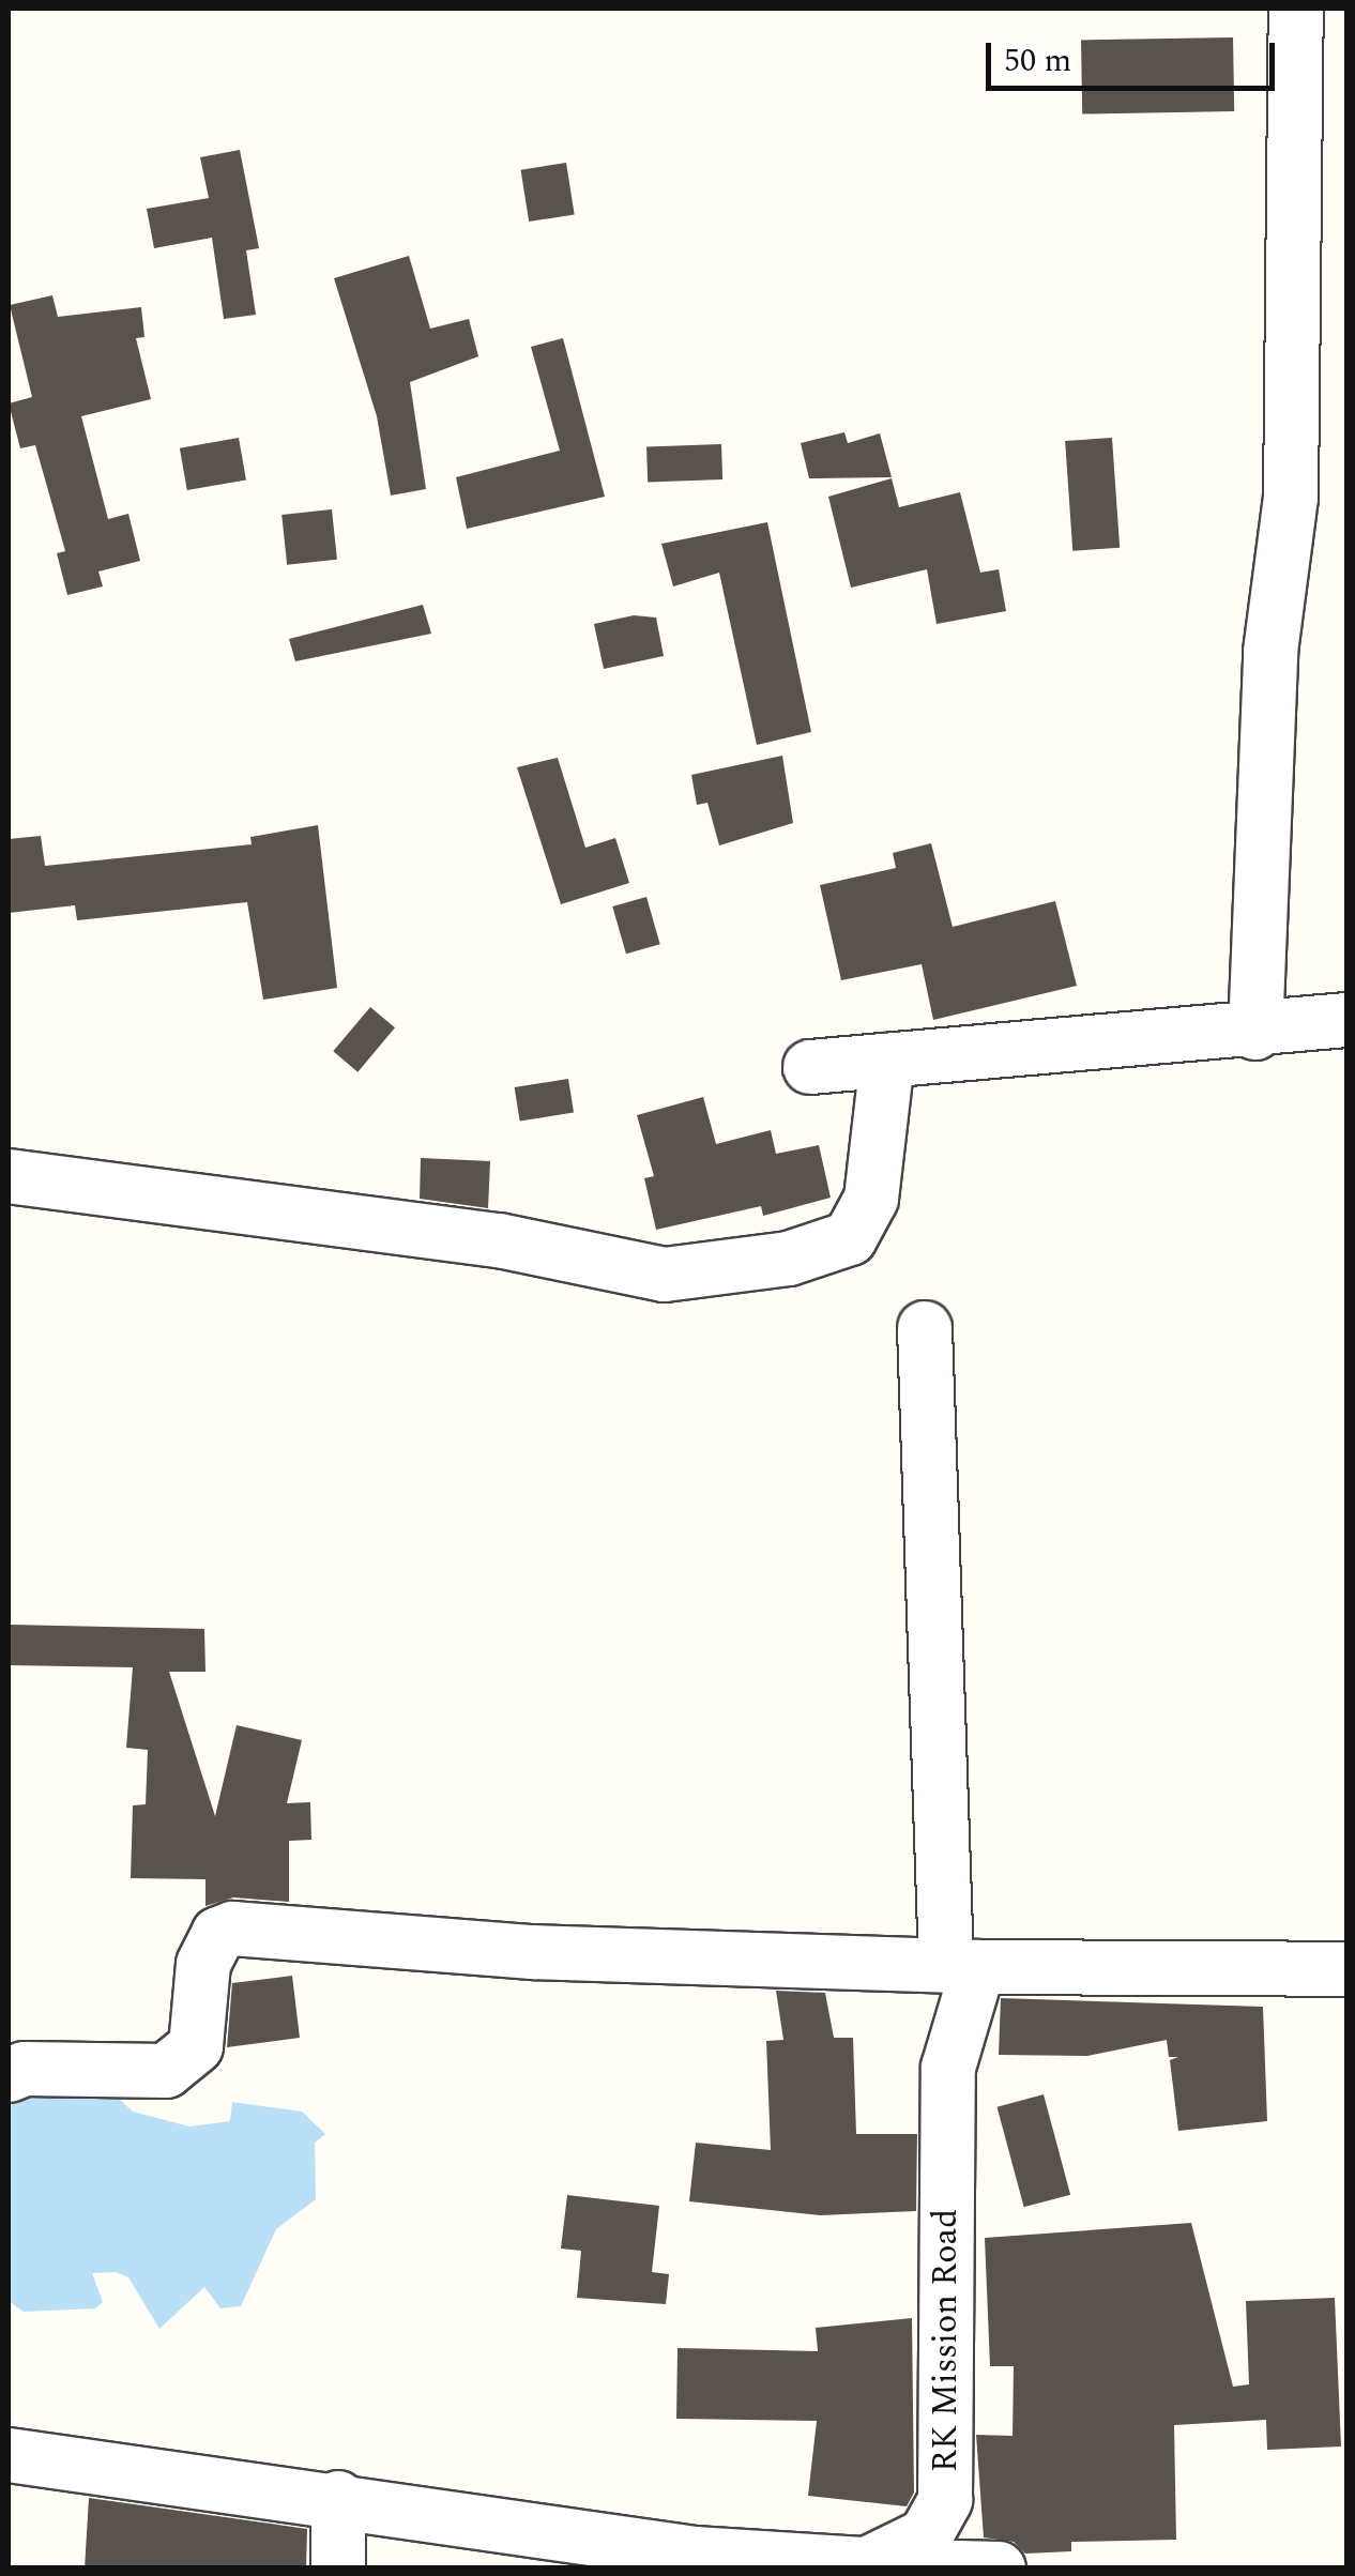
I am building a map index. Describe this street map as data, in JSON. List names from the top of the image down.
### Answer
{
  "streets": {
    "street": ["RK Mission Road"]
  },
  "scale_bar": "50 m"
}
